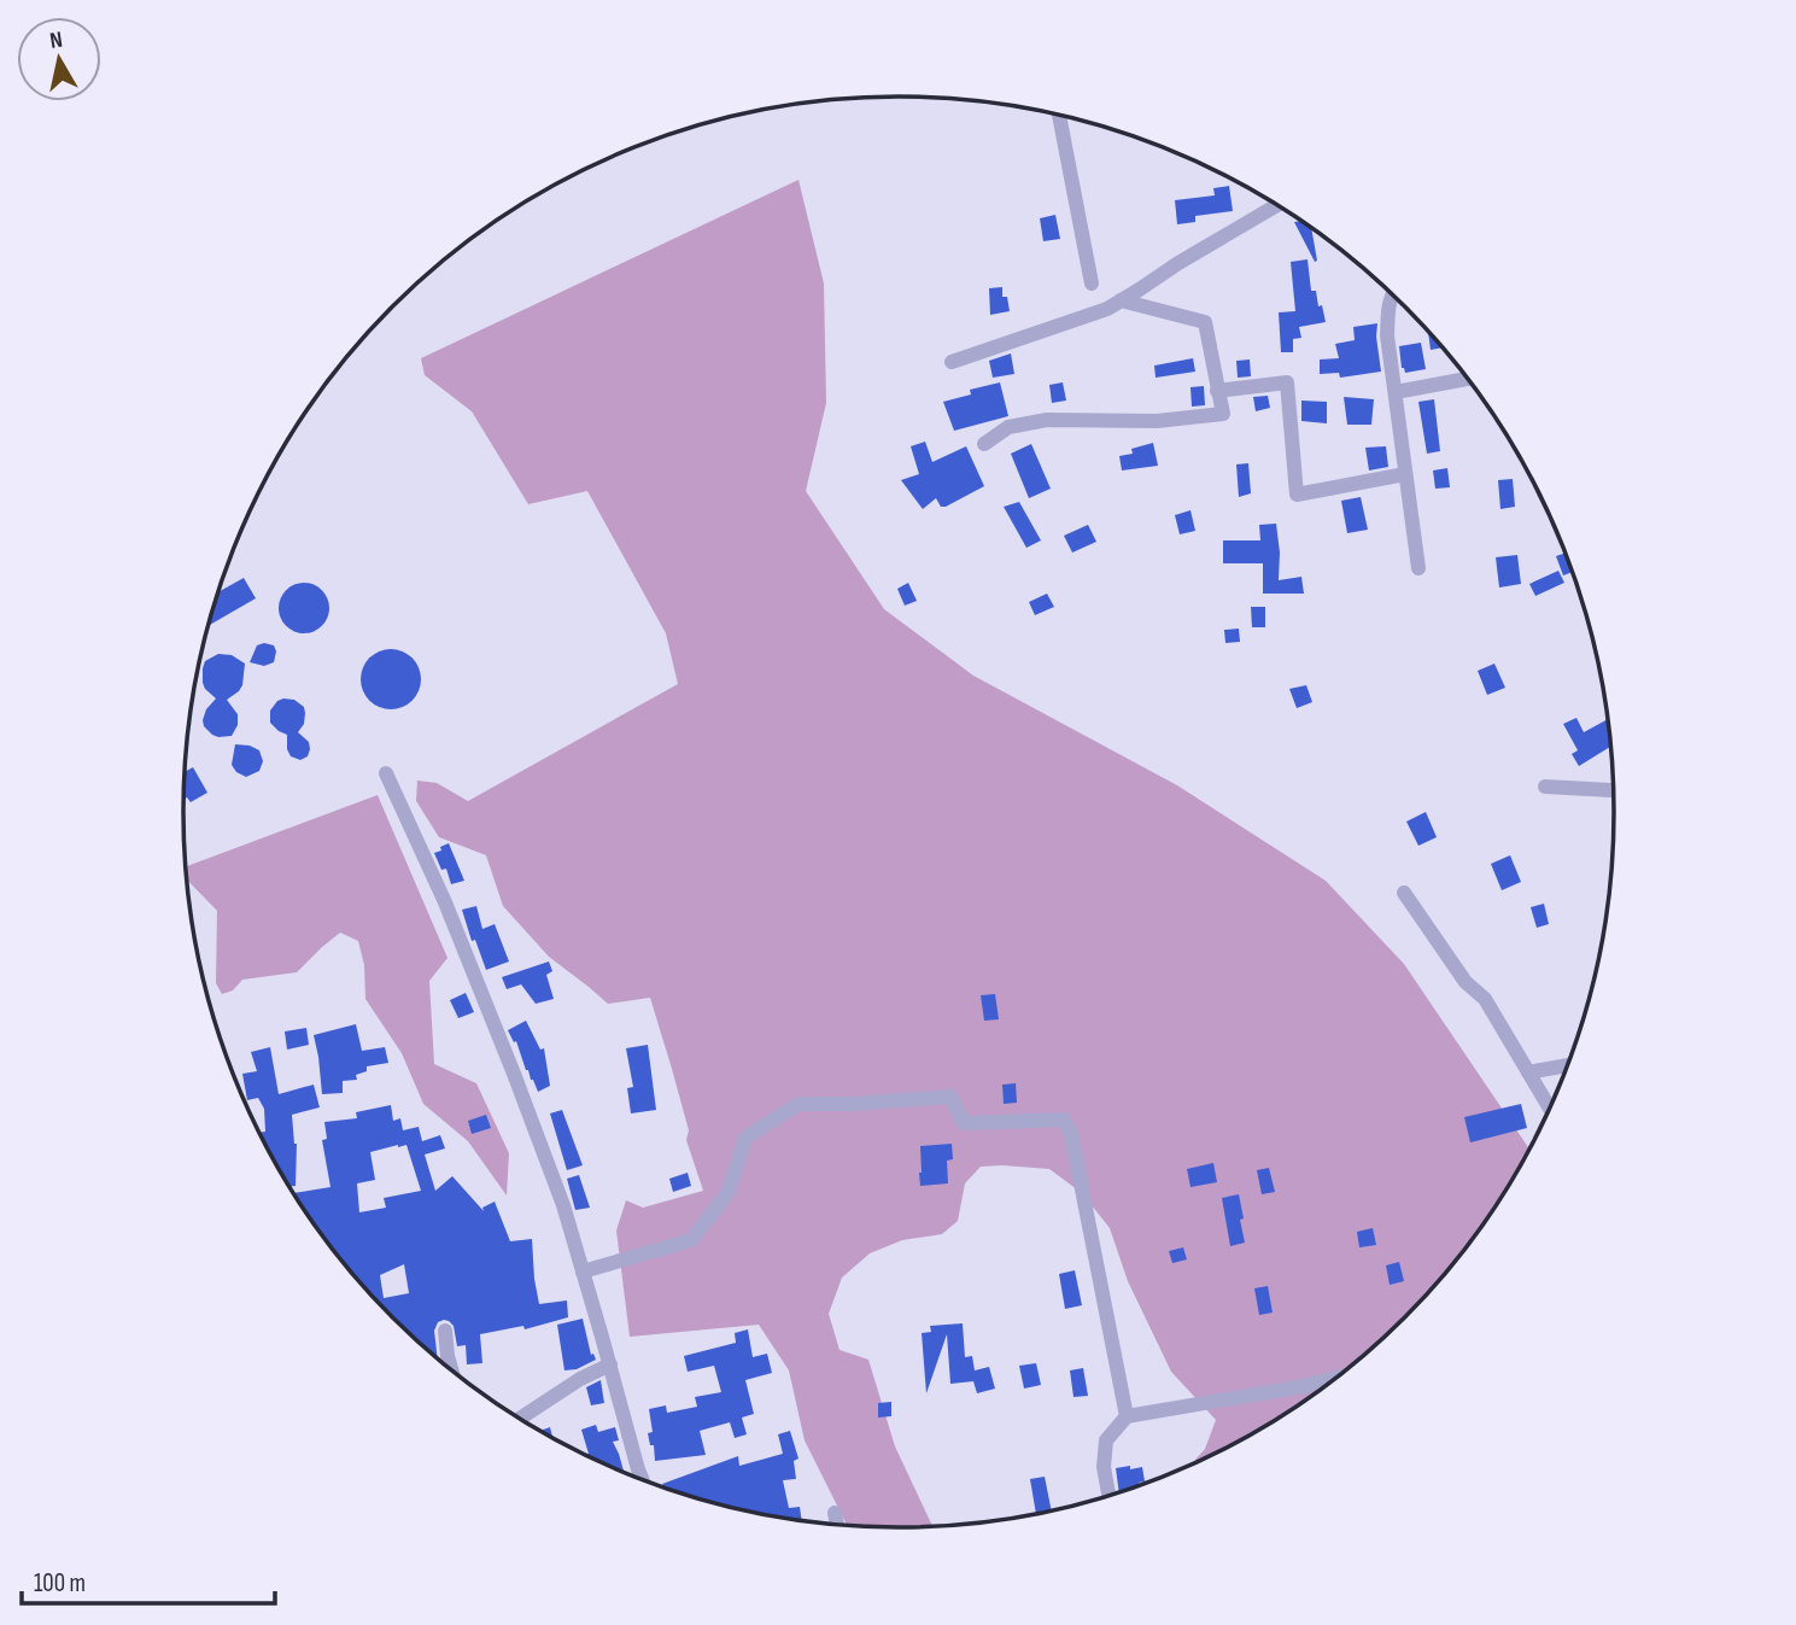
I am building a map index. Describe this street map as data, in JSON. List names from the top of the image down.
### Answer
{
  "scale_bar": "100 m",
  "north": "top"
}
